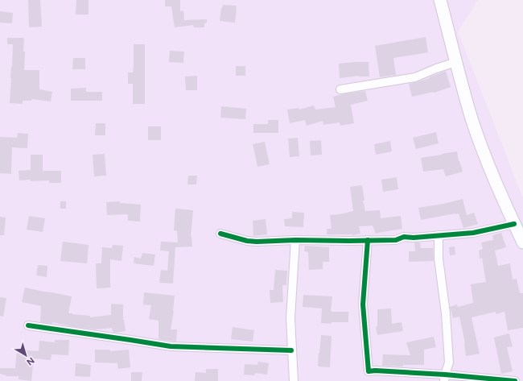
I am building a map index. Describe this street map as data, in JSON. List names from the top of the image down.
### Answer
{
  "north": "bottom right"
}
